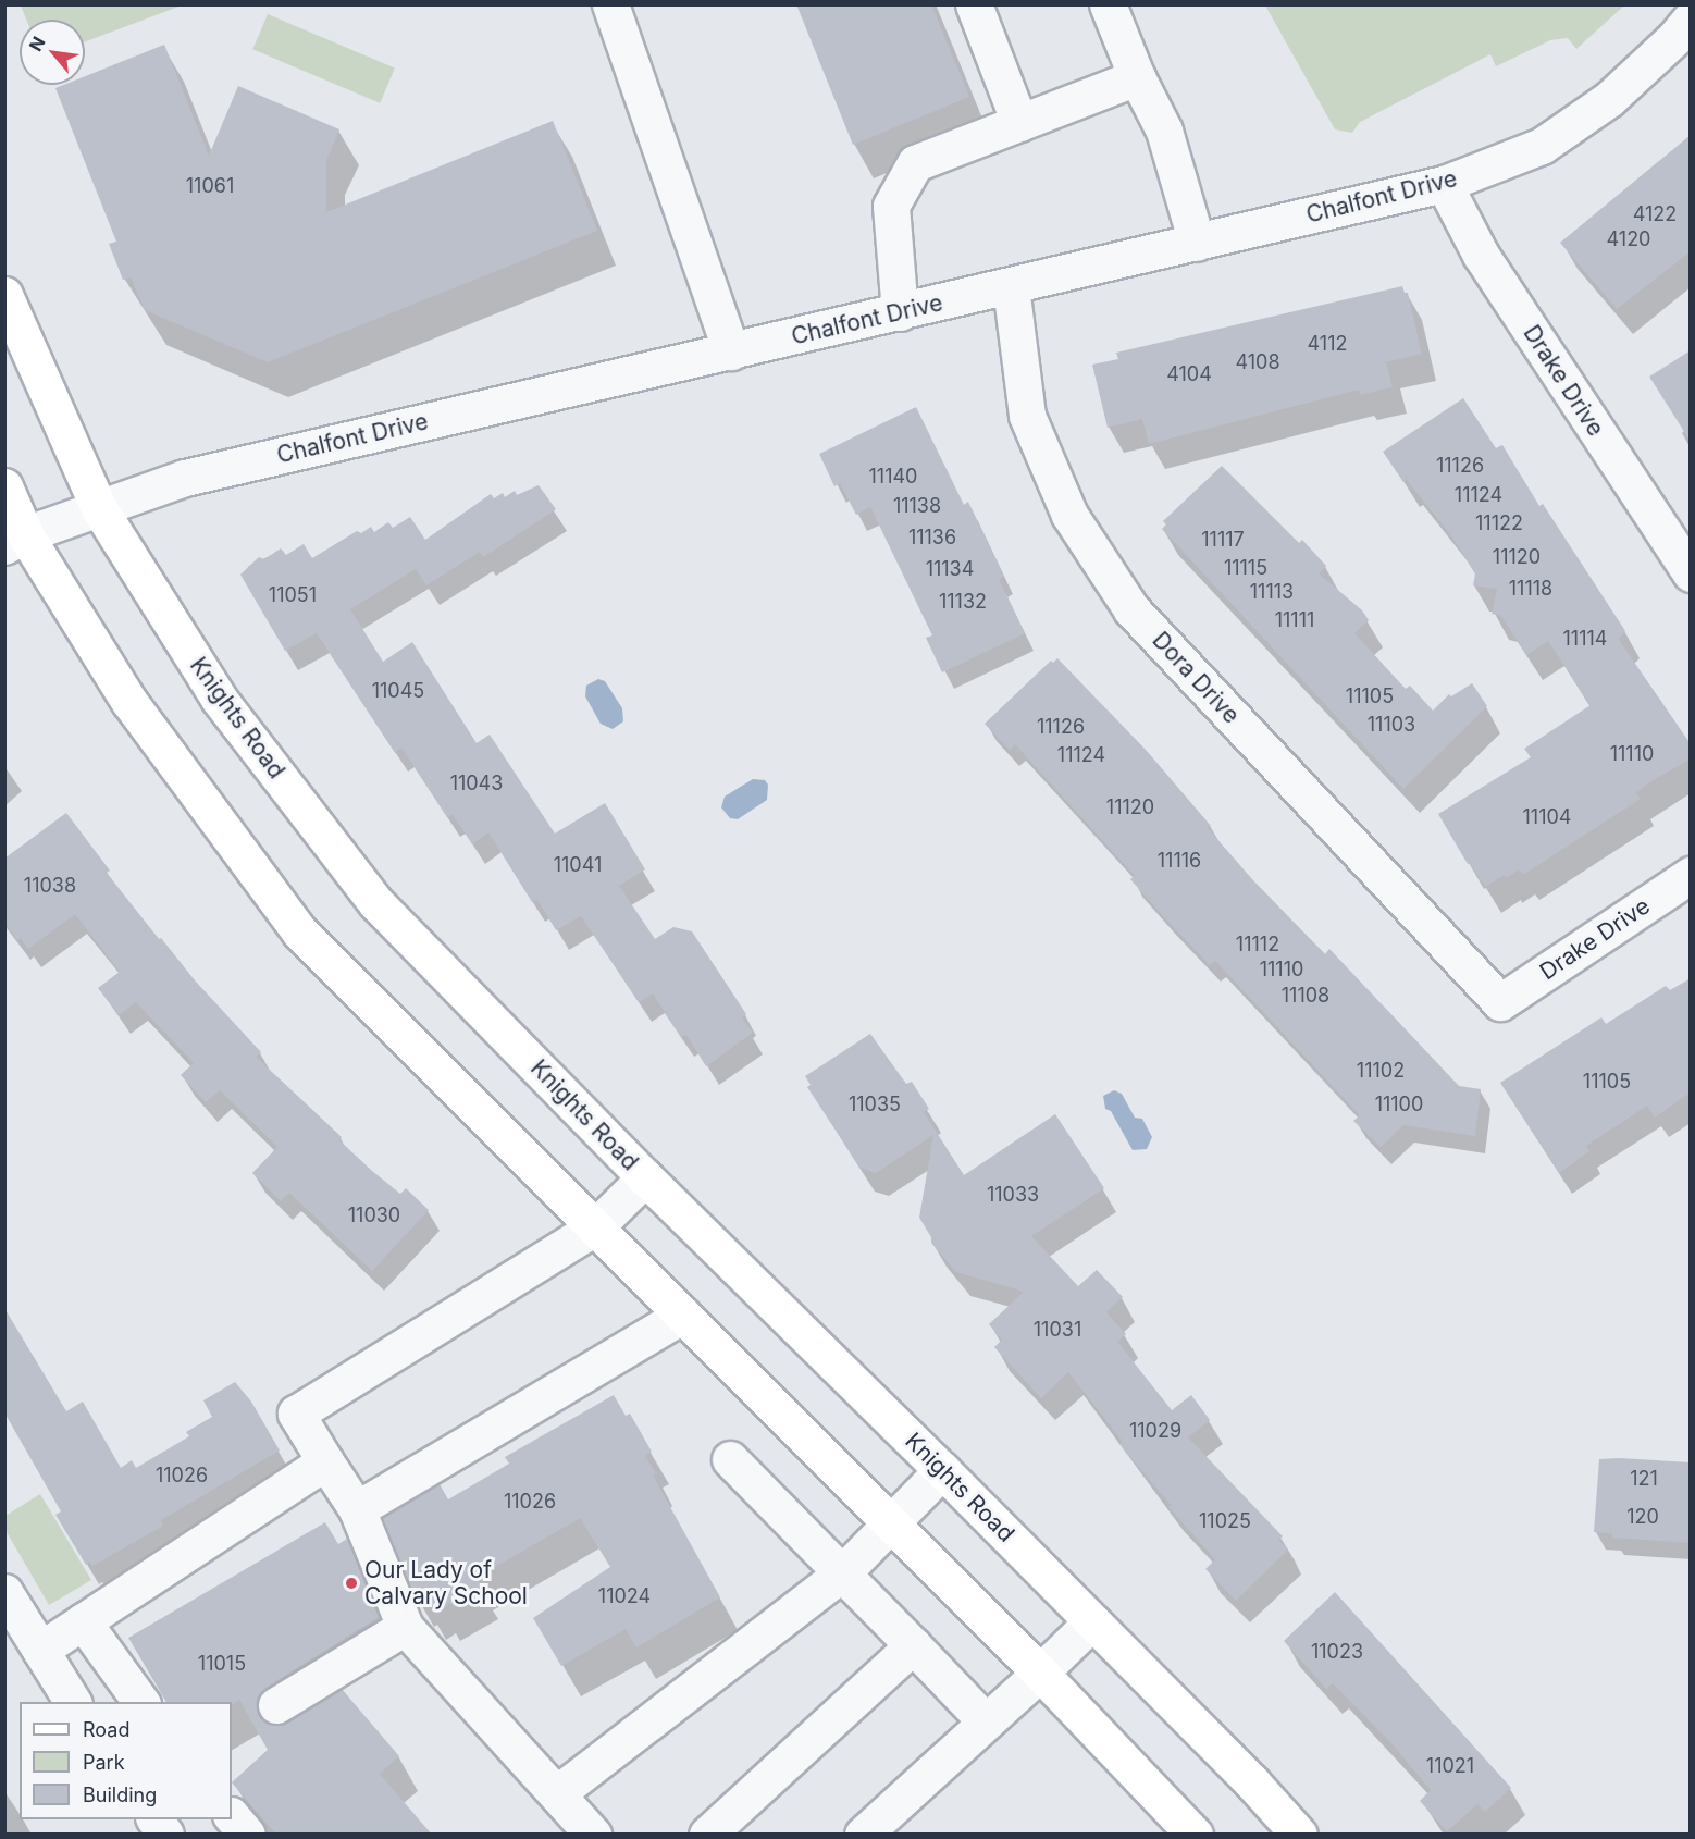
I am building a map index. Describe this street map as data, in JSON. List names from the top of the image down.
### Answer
{
  "streets": {
    "main road": ["Knights Road"],
    "street": ["Chalfont Drive", "Drake Drive", "Dora Drive"]
  },
  "crossings": [
    ["Chalfont Drive", "Drake Drive"],
    ["Chalfont Drive", "Dora Drive"],
    ["Chalfont Drive", "Knights Road"],
    ["Drake Drive", "Dora Drive"]
  ],
  "places": ["Our Lady of Calvary School"],
  "house_numbers": [
    "11061",
    "4122",
    "4120",
    "4112",
    "4108",
    "4104",
    "11126",
    "11140",
    "11124",
    "11138",
    "11122",
    "11136",
    "11117",
    "11120",
    "11115",
    "11134",
    "11118",
    "11113",
    "11051",
    "11132",
    "11111",
    "11114",
    "11045",
    "11105",
    "11103",
    "11126",
    "11110",
    "11124",
    "11043",
    "11120",
    "11104",
    "11116",
    "11041",
    "11038",
    "11112",
    "11110",
    "11108",
    "11102",
    "11105",
    "11035",
    "11100",
    "11033",
    "11030",
    "11031",
    "11029",
    "11026",
    "121",
    "11026",
    "120",
    "11025",
    "11024",
    "11023",
    "11015",
    "11021"
  ],
  "legend": ["Road", "Park", "Building"],
  "north": "top left"
}
